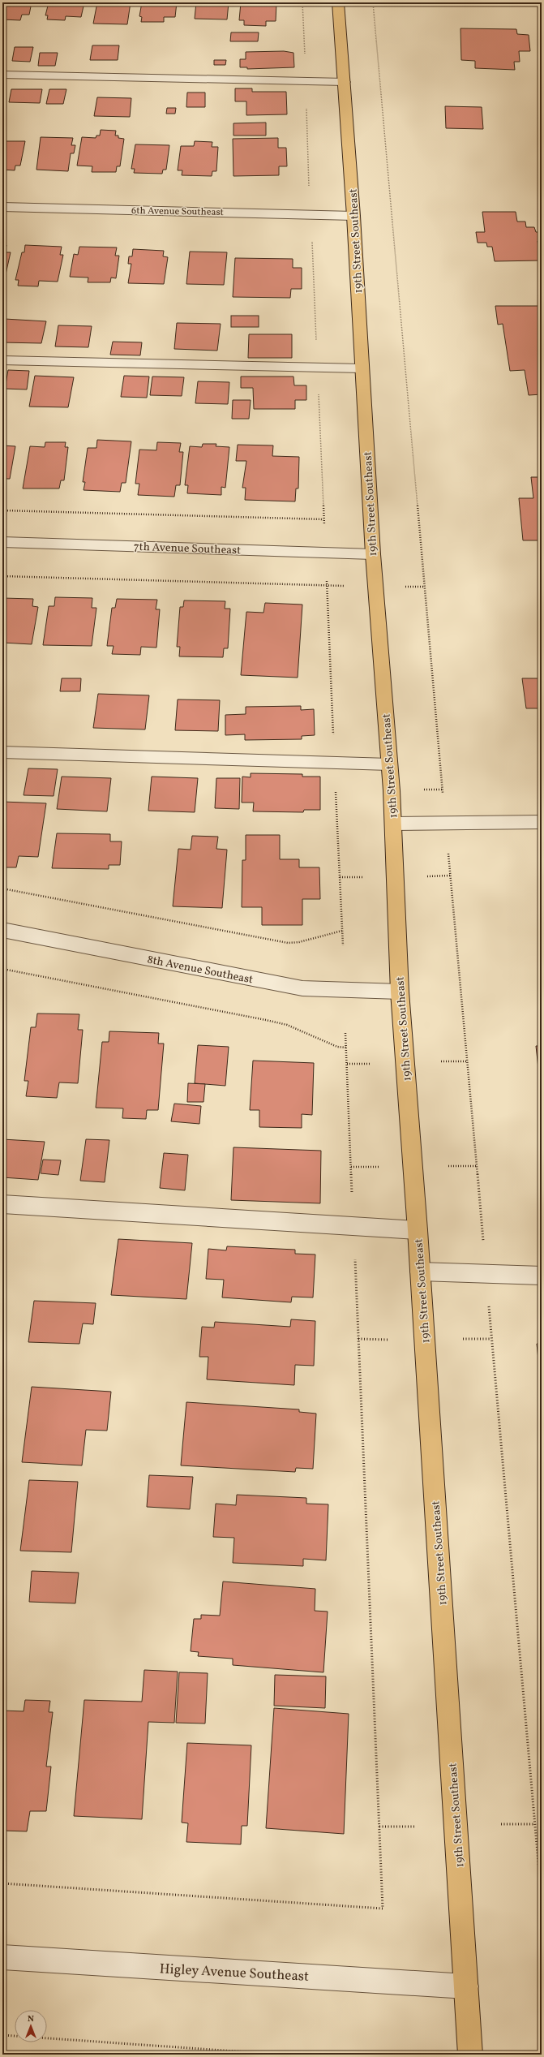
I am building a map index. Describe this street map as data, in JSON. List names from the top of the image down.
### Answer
{
  "streets": {
    "main road": ["19th Street Southeast"],
    "street": [
      "6th Avenue Southeast",
      "7th Avenue Southeast",
      "8th Avenue Southeast",
      "Higley Avenue Southeast"
    ]
  },
  "crossings": [
    ["6th Avenue Southeast", "19th Street Southeast"],
    ["19th Street Southeast", "7th Avenue Southeast"],
    ["19th Street Southeast", "8th Avenue Southeast"],
    ["19th Street Southeast", "Higley Avenue Southeast"]
  ],
  "north": "top"
}
